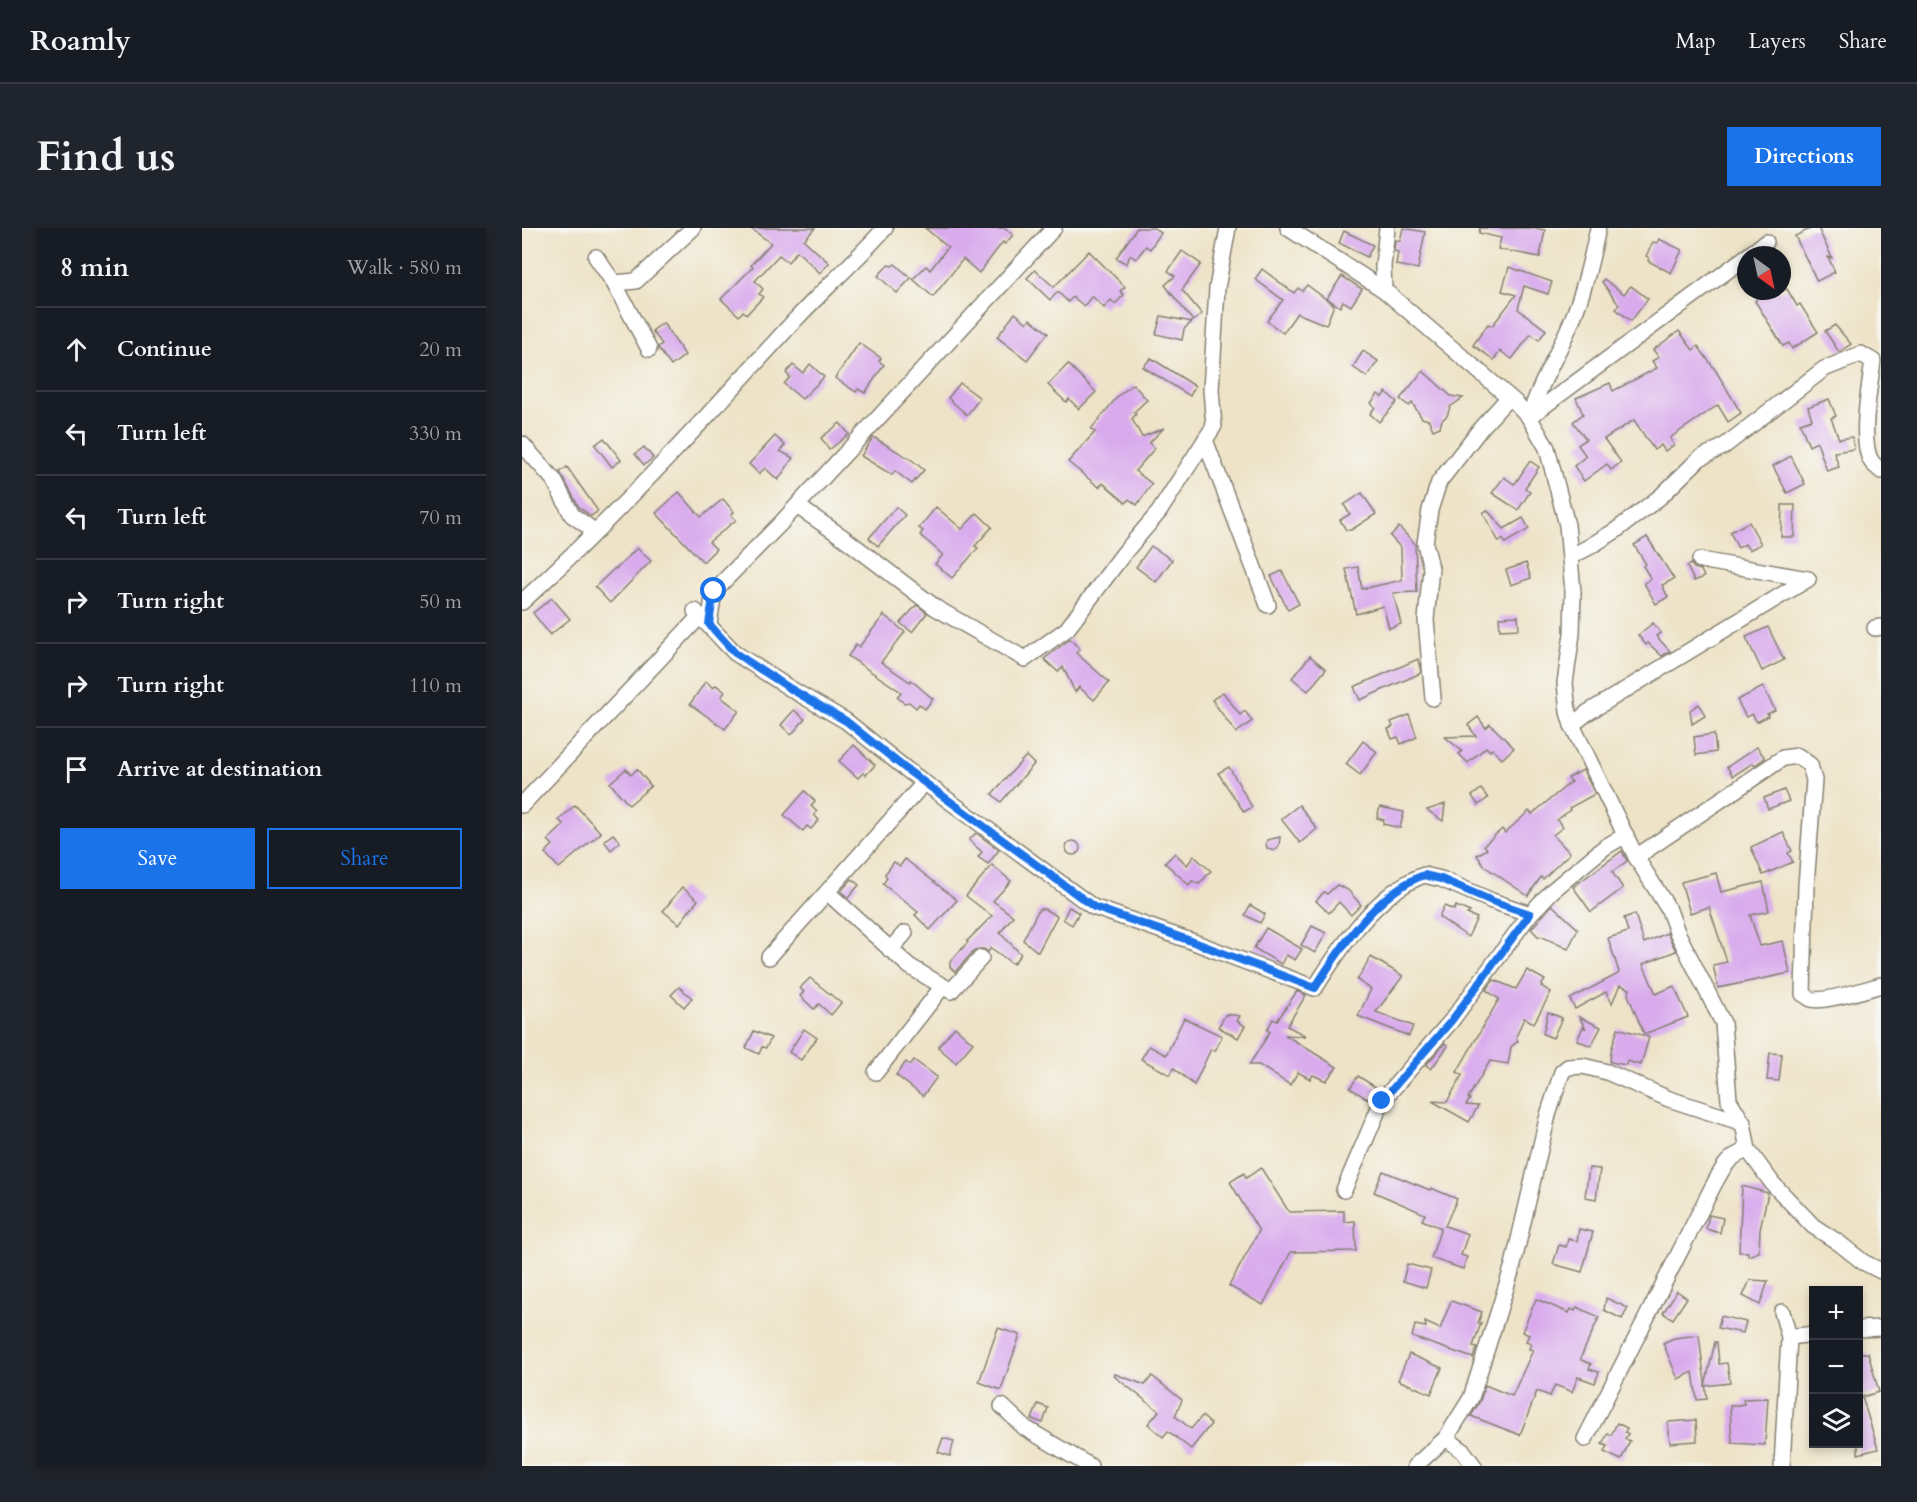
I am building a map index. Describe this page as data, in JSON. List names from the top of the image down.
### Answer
{
  "north": "bottom right",
  "page": {
    "header": "Roamly",
    "nav": ["Map", "Layers", "Share"],
    "buttons": [
      "Directions",
      ["Save", "Share"]
    ],
    "title": "Find us",
    "heading": ["8 min", "Walk · 580 m"],
    "list": [
      ["Continue", "20 m"],
      ["Turn left", "330 m"],
      ["Turn left", "70 m"],
      ["Turn right", "50 m"],
      ["Turn right", "110 m"],
      "Arrive at destination"
    ],
    "map_buttons": ["+", "−"]
  }
}
